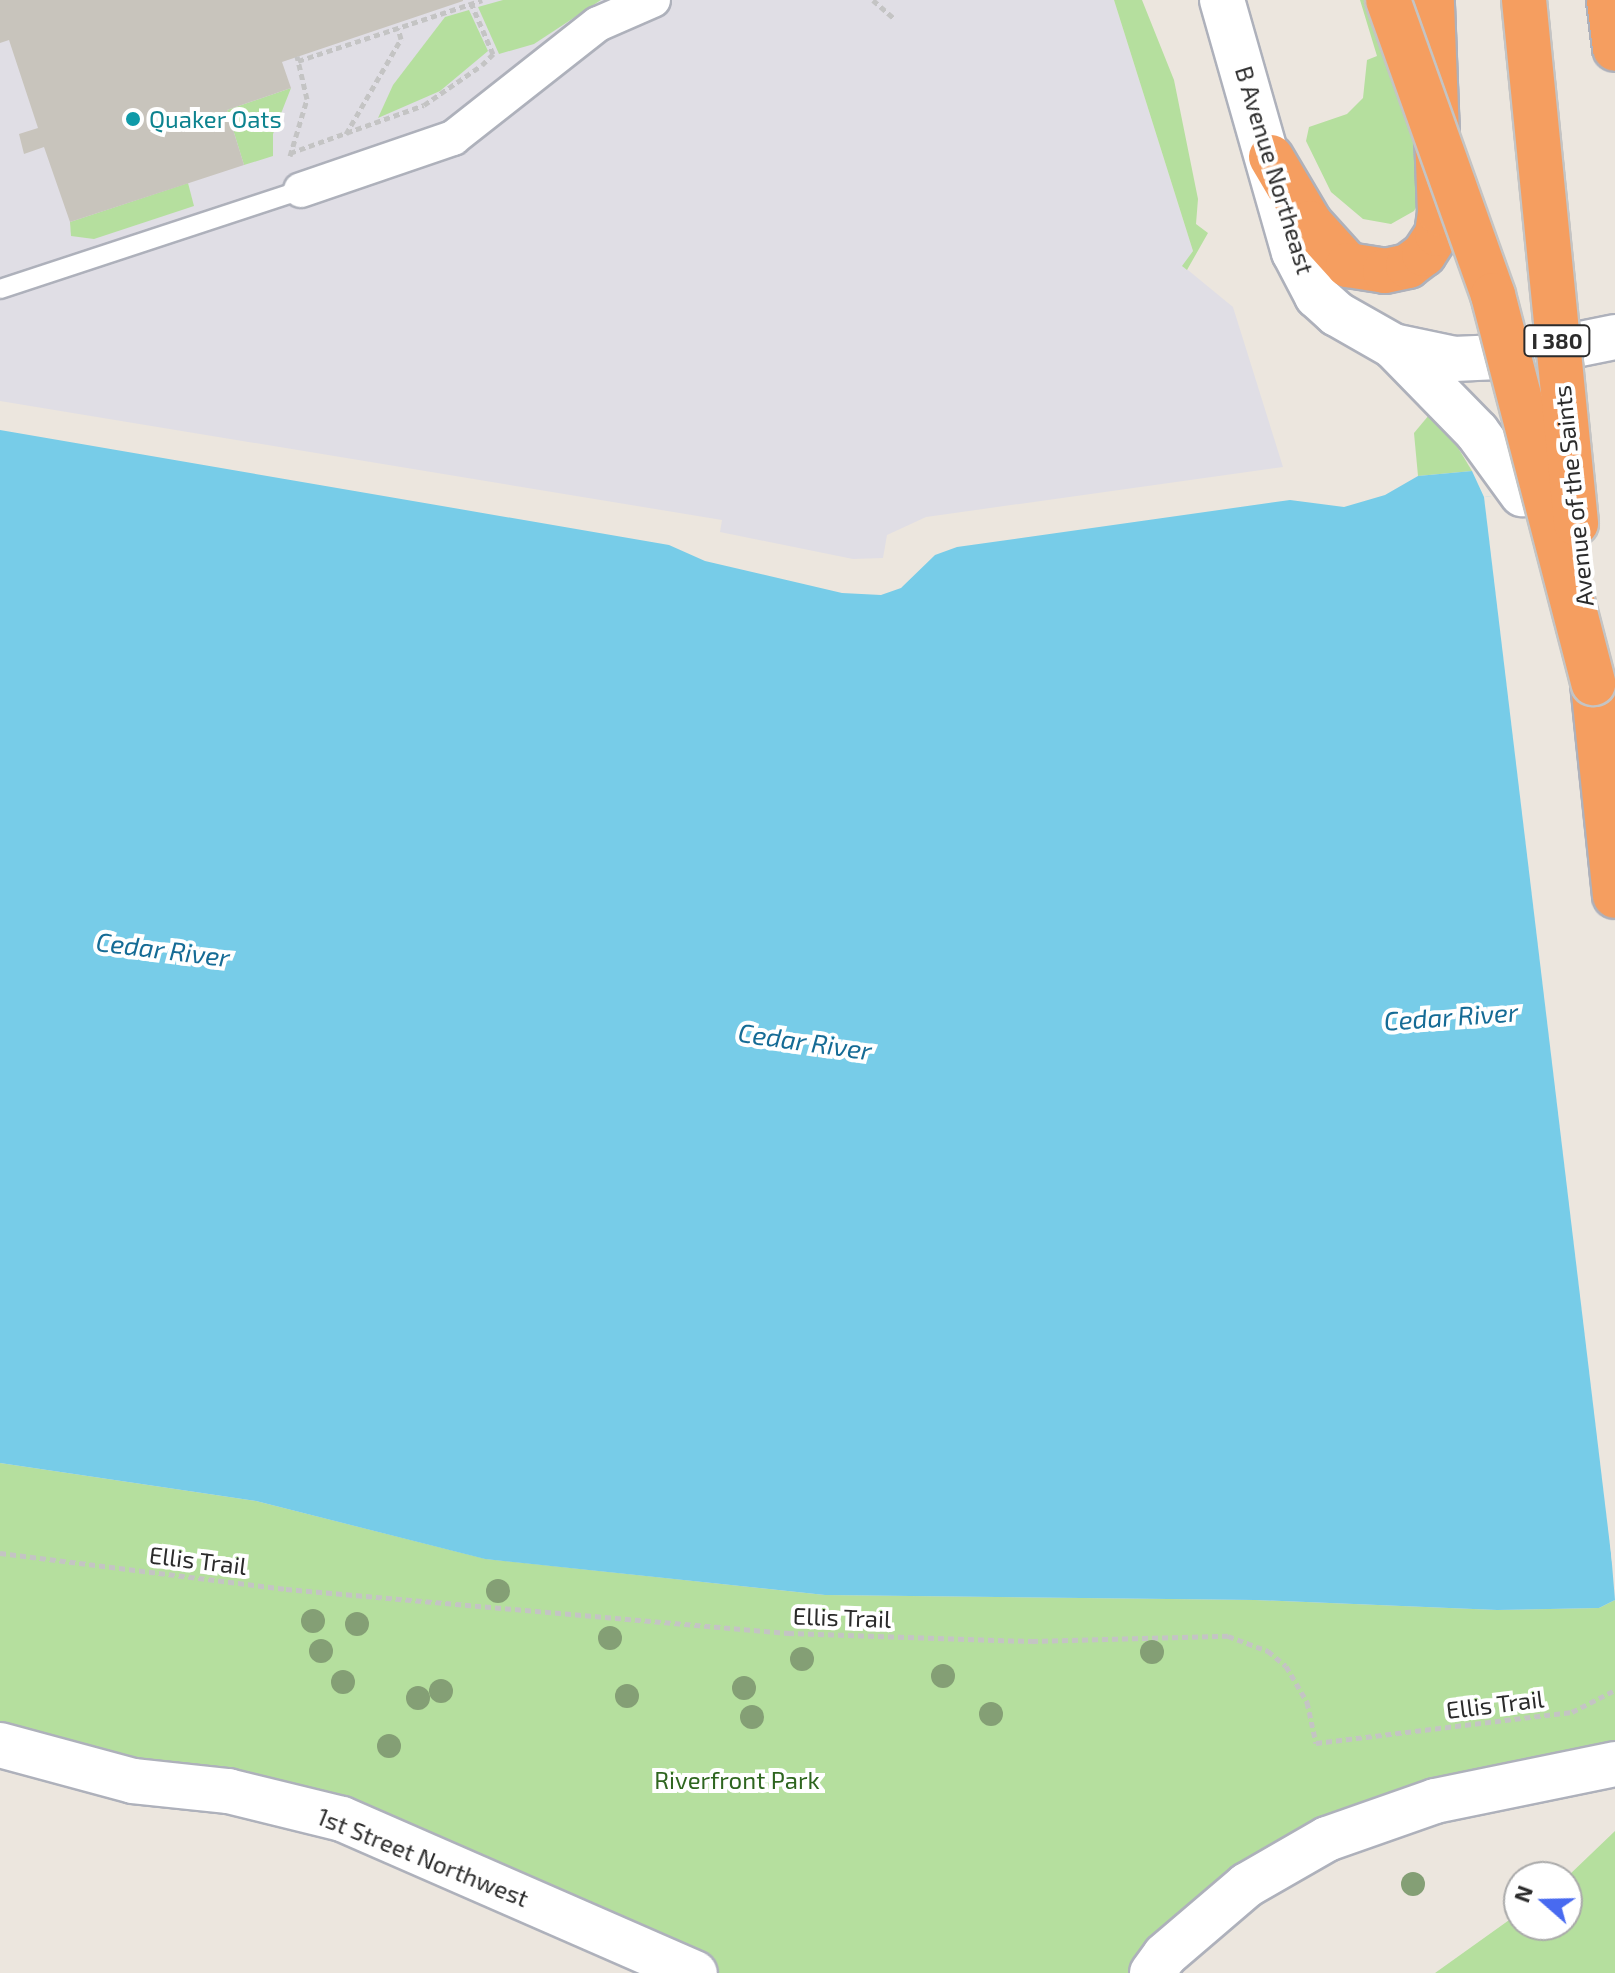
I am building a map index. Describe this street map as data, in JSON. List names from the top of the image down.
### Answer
{
  "streets": {
    "highway": ["I 380", "Avenue of the Saints"],
    "street": ["B Avenue Northeast", "1st Street Northwest"],
    "path": ["Ellis Trail"]
  },
  "water": ["Cedar River"],
  "parks": ["Riverfront Park"],
  "places": ["Quaker Oats"],
  "north": "left"
}
